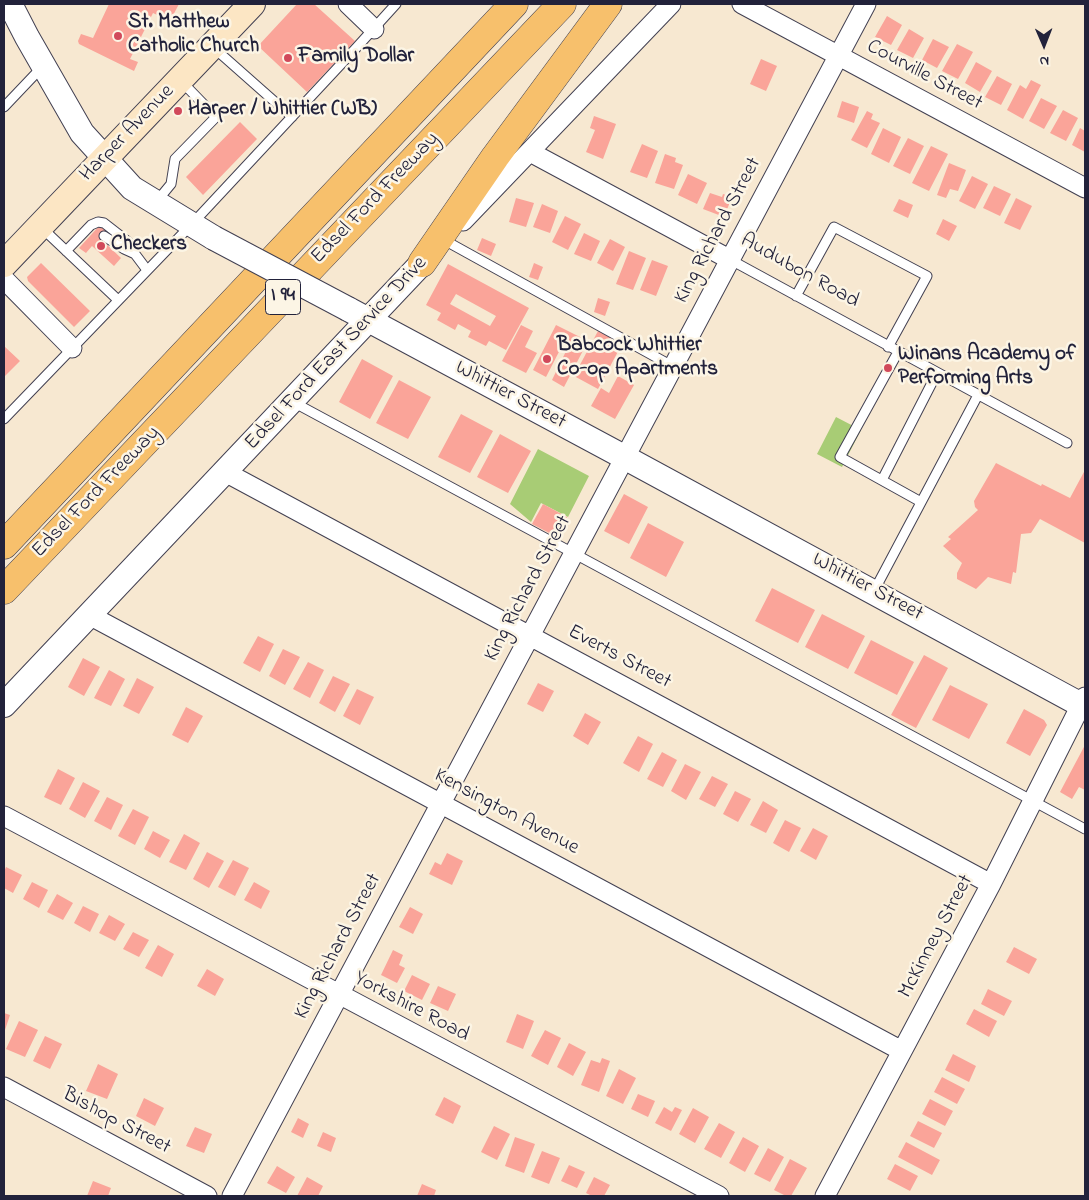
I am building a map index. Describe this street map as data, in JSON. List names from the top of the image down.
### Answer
{
  "streets": {
    "highway": ["Edsel Ford Freeway", "I 94"],
    "main road": ["Harper Avenue"],
    "street": [
      "Courville Street",
      "King Richard Street",
      "Audubon Road",
      "Edsel Ford East Service Drive",
      "Whittier Street",
      "Everts Street",
      "Kensington Avenue",
      "McKinney Street",
      "Yorkshire Road",
      "Bishop Street"
    ]
  },
  "crossings": [
    ["Courville Street", "King Richard Street"],
    ["Harper Avenue", "Whittier Street"],
    ["King Richard Street", "Audubon Road"],
    ["King Richard Street", "Whittier Street"],
    ["King Richard Street", "Everts Street"],
    ["King Richard Street", "Kensington Avenue"],
    ["King Richard Street", "Yorkshire Road"],
    ["Audubon Road", "Edsel Ford East Service Drive"],
    ["Edsel Ford East Service Drive", "Whittier Street"],
    ["Edsel Ford East Service Drive", "Everts Street"],
    ["Edsel Ford East Service Drive", "Kensington Avenue"],
    ["Whittier Street", "McKinney Street"],
    ["Everts Street", "McKinney Street"],
    ["Kensington Avenue", "McKinney Street"]
  ],
  "places": [
    "St. Matthew Catholic Church",
    "Family Dollar",
    "Harper / Whittier (WB)",
    "Checkers",
    "Babcock Whittier Co-op Apartments",
    "Winans Academy of Performing Arts"
  ],
  "north": "bottom"
}
